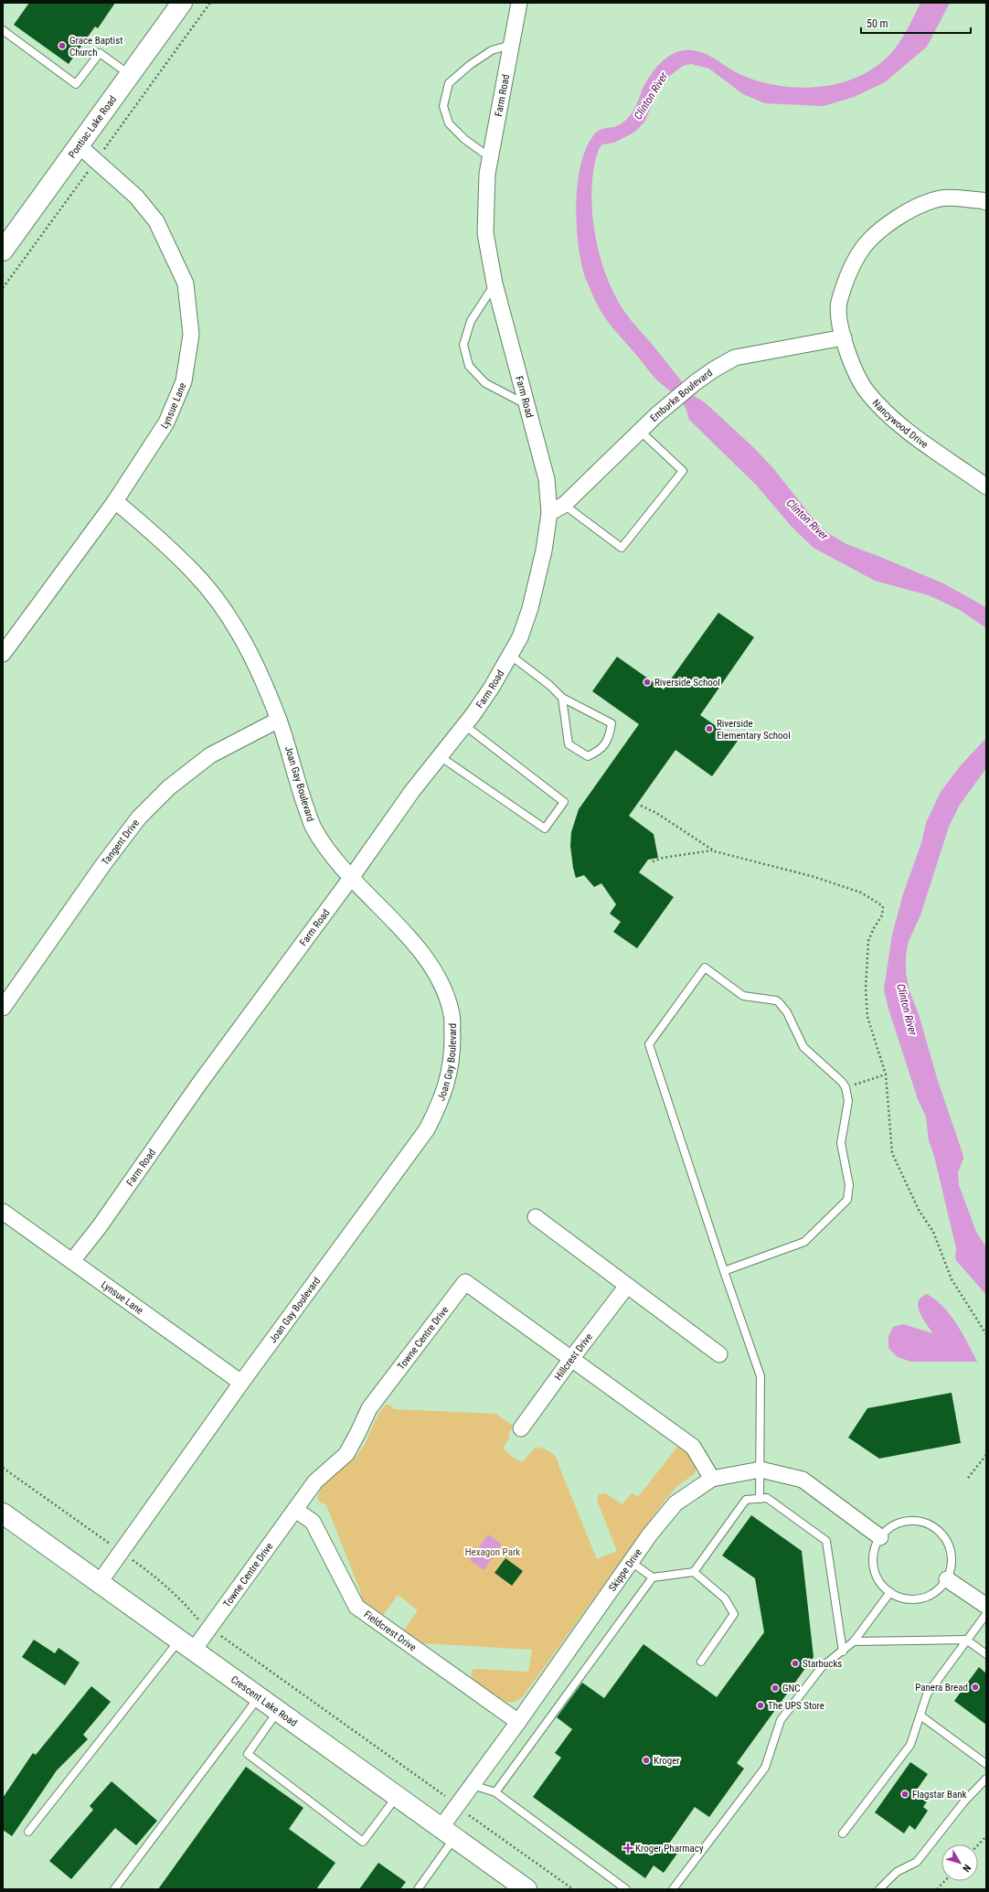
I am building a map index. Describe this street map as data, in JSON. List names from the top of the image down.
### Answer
{
  "streets": {
    "street": [
      "Farm Road",
      "Pontiac Lake Road",
      "Emburke Boulevard",
      "Lynsue Lane",
      "Nancywood Drive",
      "Joan Gay Boulevard",
      "Tangent Drive",
      "Towne Centre Drive",
      "Hillcrest Drive",
      "Skippe Drive",
      "Fieldcrest Drive",
      "Crescent Lake Road"
    ]
  },
  "crossings": [
    ["Farm Road", "Emburke Boulevard"],
    ["Farm Road", "Lynsue Lane"],
    ["Farm Road", "Joan Gay Boulevard"],
    ["Pontiac Lake Road", "Lynsue Lane"],
    ["Emburke Boulevard", "Nancywood Drive"],
    ["Lynsue Lane", "Joan Gay Boulevard"],
    ["Joan Gay Boulevard", "Tangent Drive"],
    ["Joan Gay Boulevard", "Crescent Lake Road"],
    ["Towne Centre Drive", "Hillcrest Drive"],
    ["Towne Centre Drive", "Skippe Drive"],
    ["Towne Centre Drive", "Fieldcrest Drive"],
    ["Towne Centre Drive", "Crescent Lake Road"],
    ["Skippe Drive", "Fieldcrest Drive"],
    ["Skippe Drive", "Crescent Lake Road"]
  ],
  "water": ["Clinton River"],
  "parks": ["Hexagon Park"],
  "places": {
    "other": [
      "Grace Baptist Church",
      "Riverside School",
      "Riverside Elementary School",
      "Starbucks",
      "Panera Bread",
      "GNC",
      "The UPS Store",
      "Kroger",
      "Flagstar Bank"
    ],
    "health": ["Kroger Pharmacy"]
  },
  "scale_bar": "50 m",
  "north": "bottom right"
}
